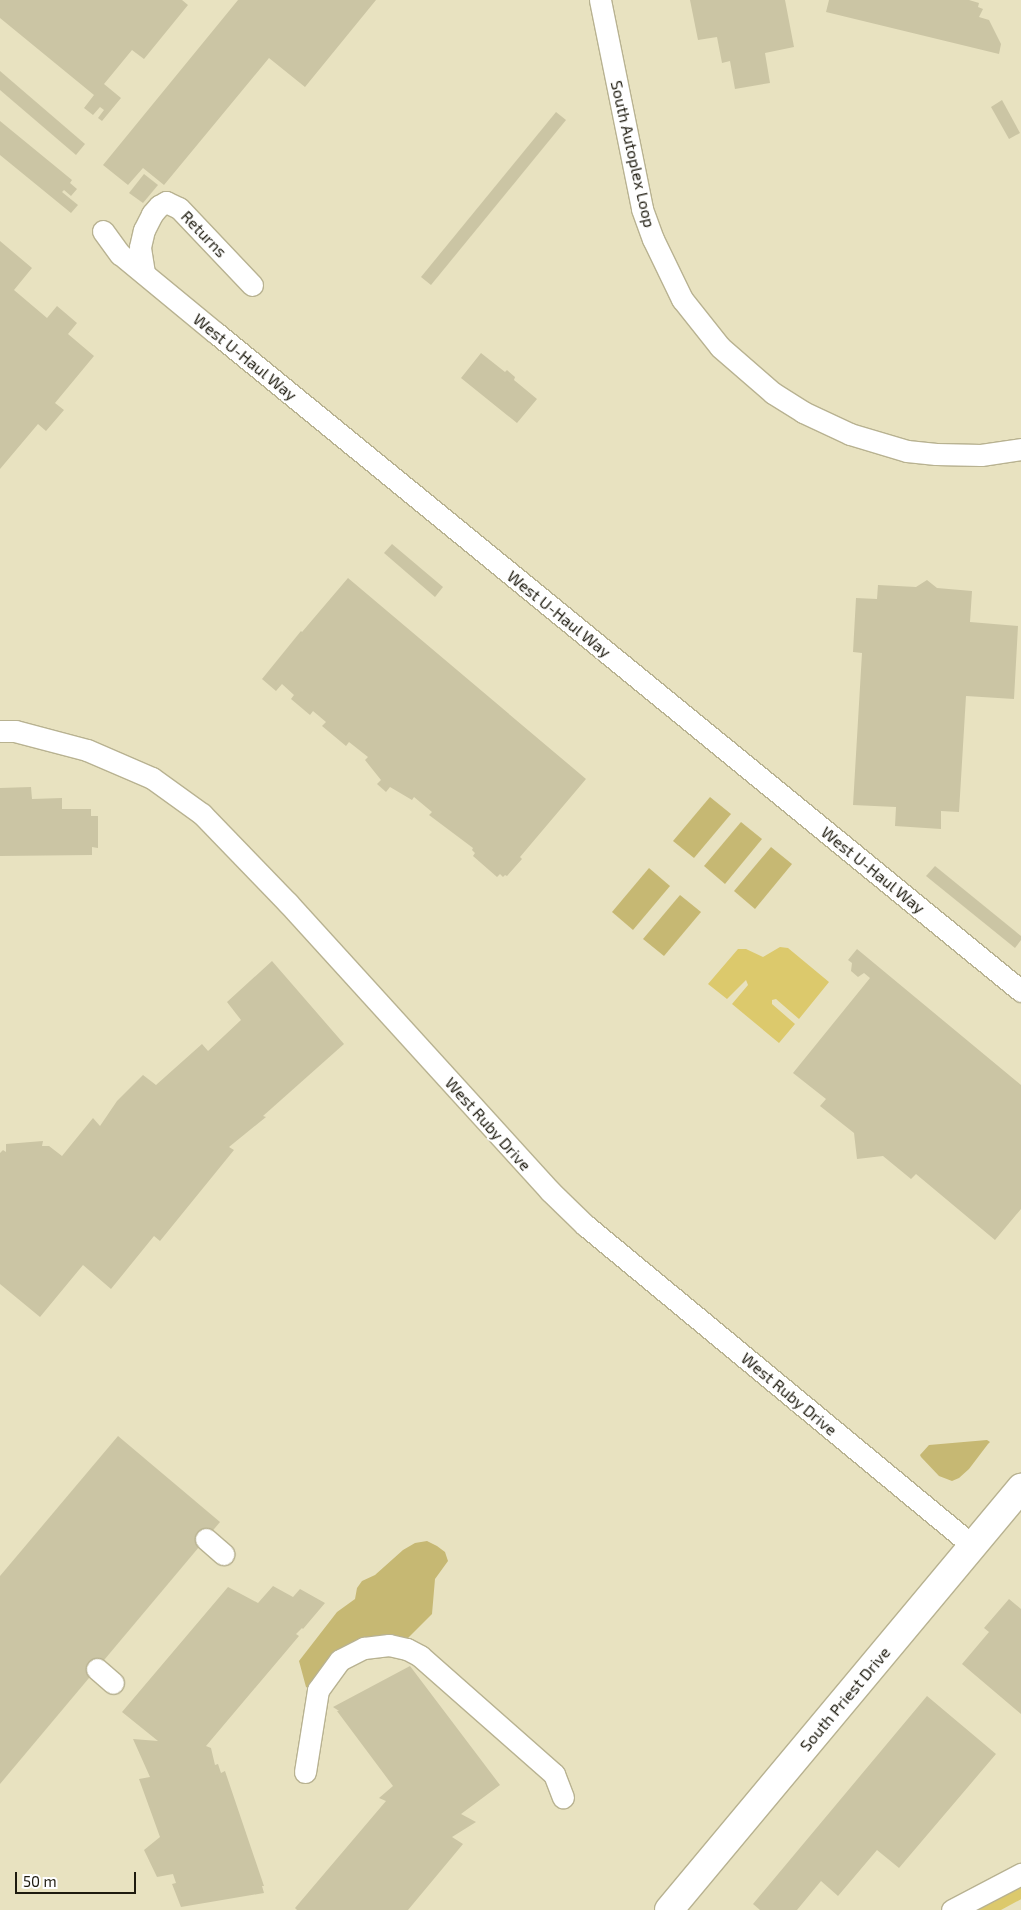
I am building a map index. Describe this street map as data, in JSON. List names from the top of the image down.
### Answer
{
  "streets": {
    "main road": ["South Priest Drive"],
    "street": [
      "South Autoplex Loop",
      "Returns",
      "West U-Haul Way",
      "West Ruby Drive"
    ]
  },
  "crossings": [
    ["Returns", "West U-Haul Way"],
    ["West Ruby Drive", "South Priest Drive"]
  ],
  "scale_bar": "50 m"
}
